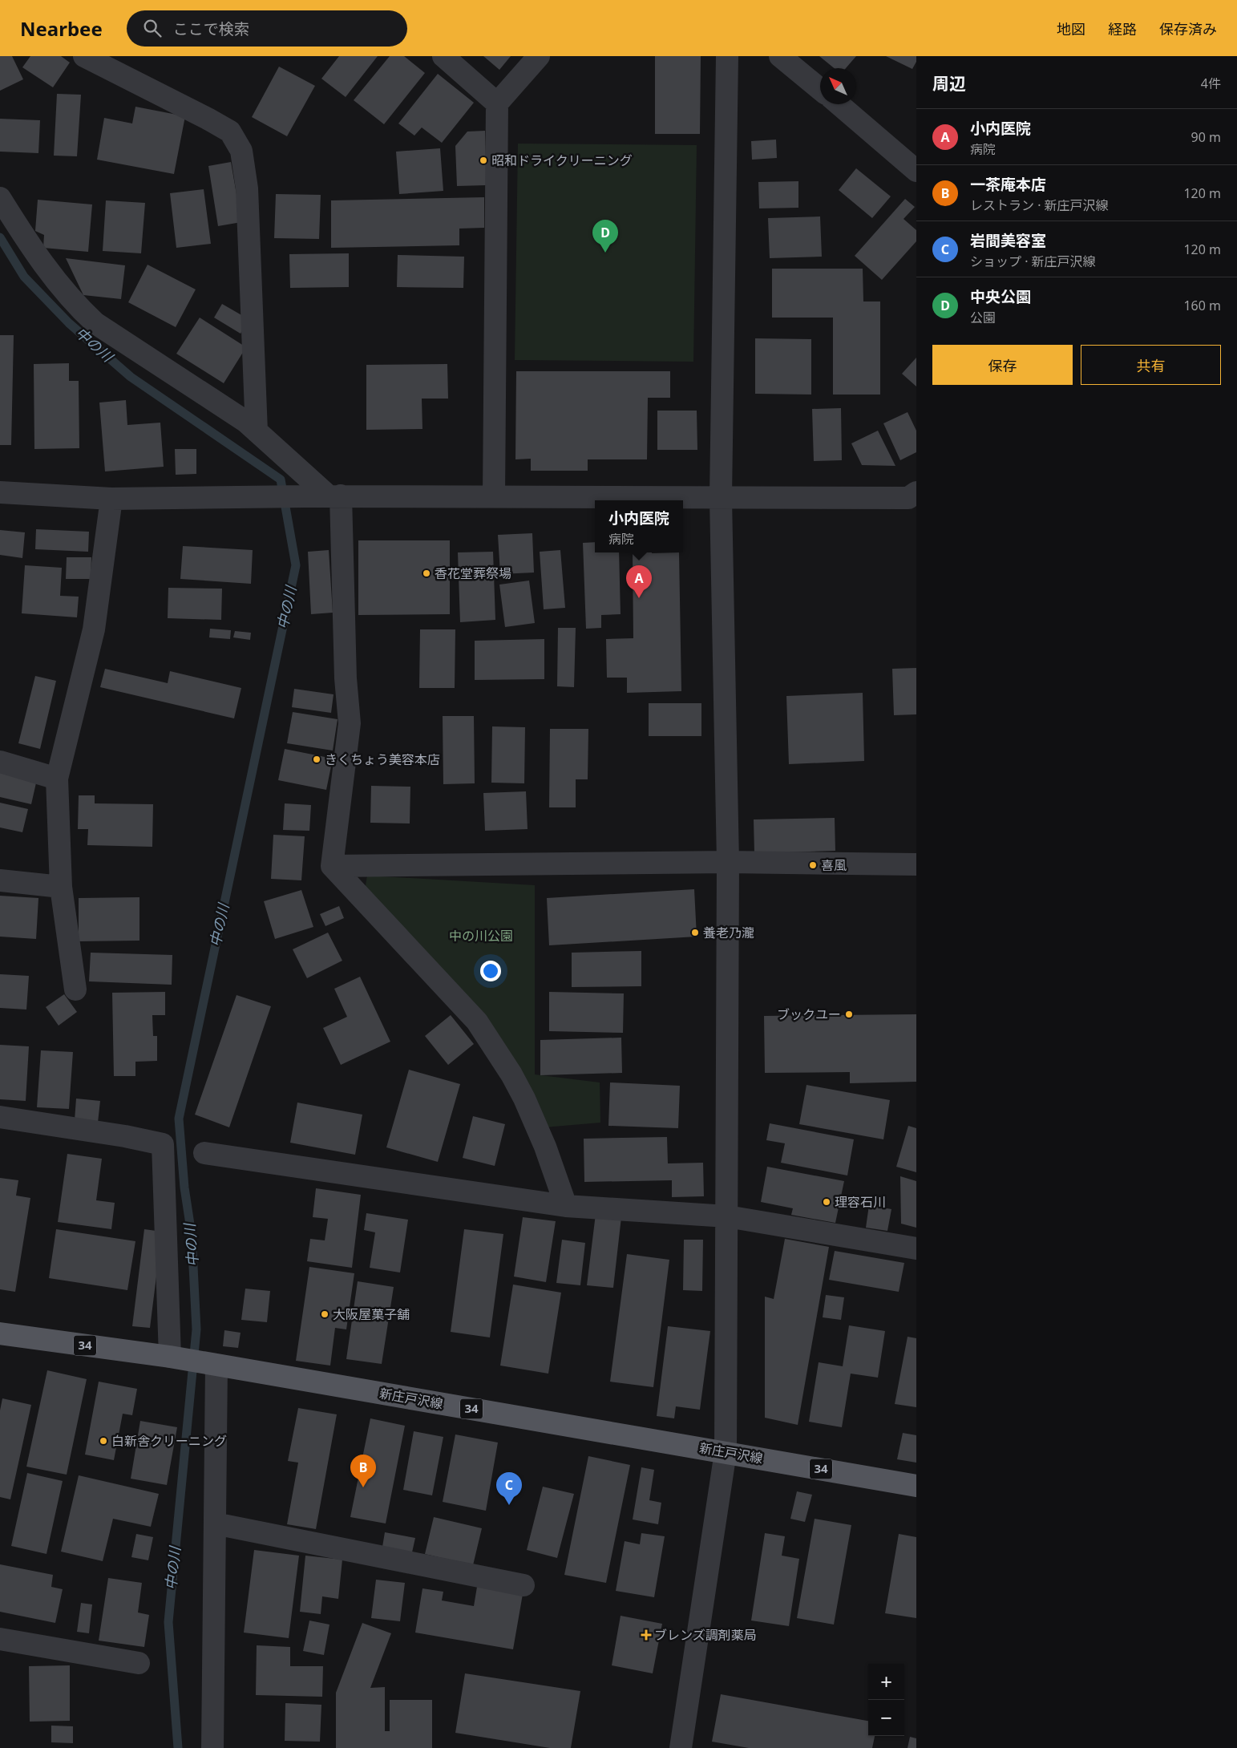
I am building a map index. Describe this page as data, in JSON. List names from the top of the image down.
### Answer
{
  "streets": {
    "main road": ["34", "新庄戸沢線"]
  },
  "water": ["中の川"],
  "parks": ["中の川公園"],
  "places": {
    "other": [
      "昭和ドライクリーニング",
      "香花堂葬祭場",
      "きくちょう美容本店",
      "喜風",
      "養老乃瀧",
      "ブックユー",
      "理容石川",
      "大阪屋菓子舗",
      "白新舎クリーニング"
    ],
    "health": ["ブレンズ調剤薬局"]
  },
  "north": "top left",
  "page": {
    "header": "Nearbee",
    "search": "ここで検索",
    "nav": ["地図", "経路", "保存済み"],
    "heading": ["周辺", "4件"],
    "list": [
      {
        "mark": "A",
        "name": "小内医院",
        "note": "病院",
        "value": "90 m"
      },
      {
        "mark": "B",
        "name": "一茶庵本店",
        "note": "レストラン · 新庄戸沢線",
        "value": "120 m"
      },
      {
        "mark": "C",
        "name": "岩間美容室",
        "note": "ショップ · 新庄戸沢線",
        "value": "120 m"
      },
      {
        "mark": "D",
        "name": "中央公園",
        "note": "公園",
        "value": "160 m"
      }
    ],
    "pins": [
      "D",
      "A",
      "B",
      "C"
    ],
    "buttons": ["保存", "共有"],
    "popup": ["小内医院", "病院"],
    "map_buttons": ["+", "−"]
  }
}
